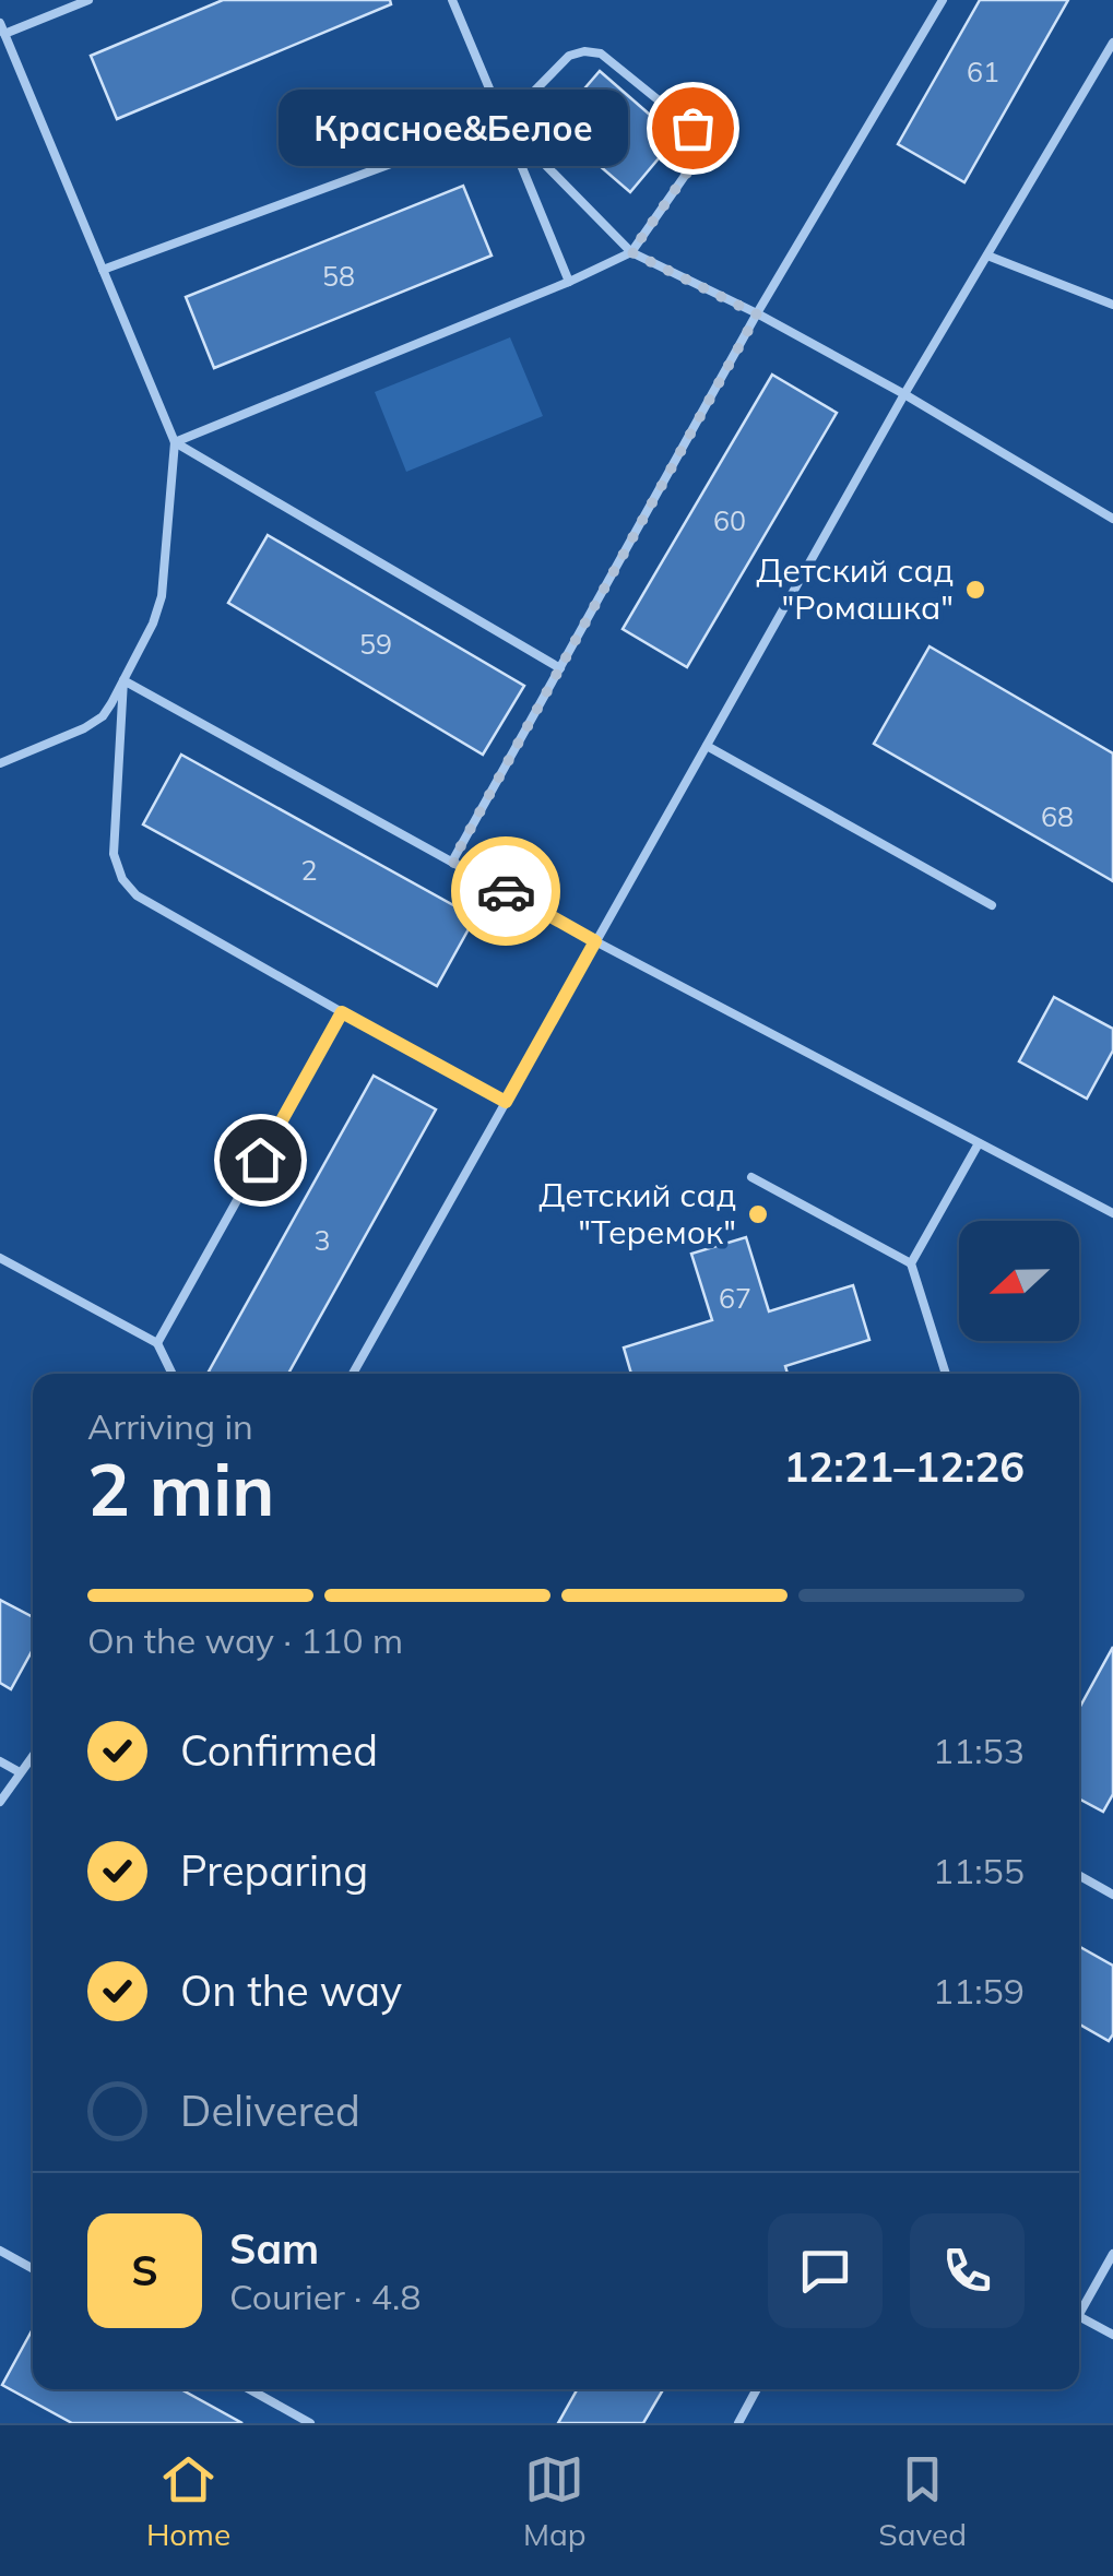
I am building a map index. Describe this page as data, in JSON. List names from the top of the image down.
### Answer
{
  "places": ["Красное&Белое", "Детский сад \"Ромашка\"", "Детский сад \"Теремок\""],
  "house_numbers": [
    "61",
    "58",
    "60",
    "59",
    "68",
    "2",
    "3",
    "67"
  ],
  "north": "left",
  "page": {
    "bubble": "Красное&Белое",
    "heading": ["2 min", "Arriving in", "12:21–12:26"],
    "panel": ["Sam", "Courier · 4.8"],
    "bar": "On the way · 110 m",
    "list": [
      ["Confirmed", "11:53"],
      ["Preparing", "11:55"],
      ["On the way", "11:59"],
      "Delivered"
    ],
    "round": "S",
    "tabs": ["Home", "Map", "Saved"]
  }
}
